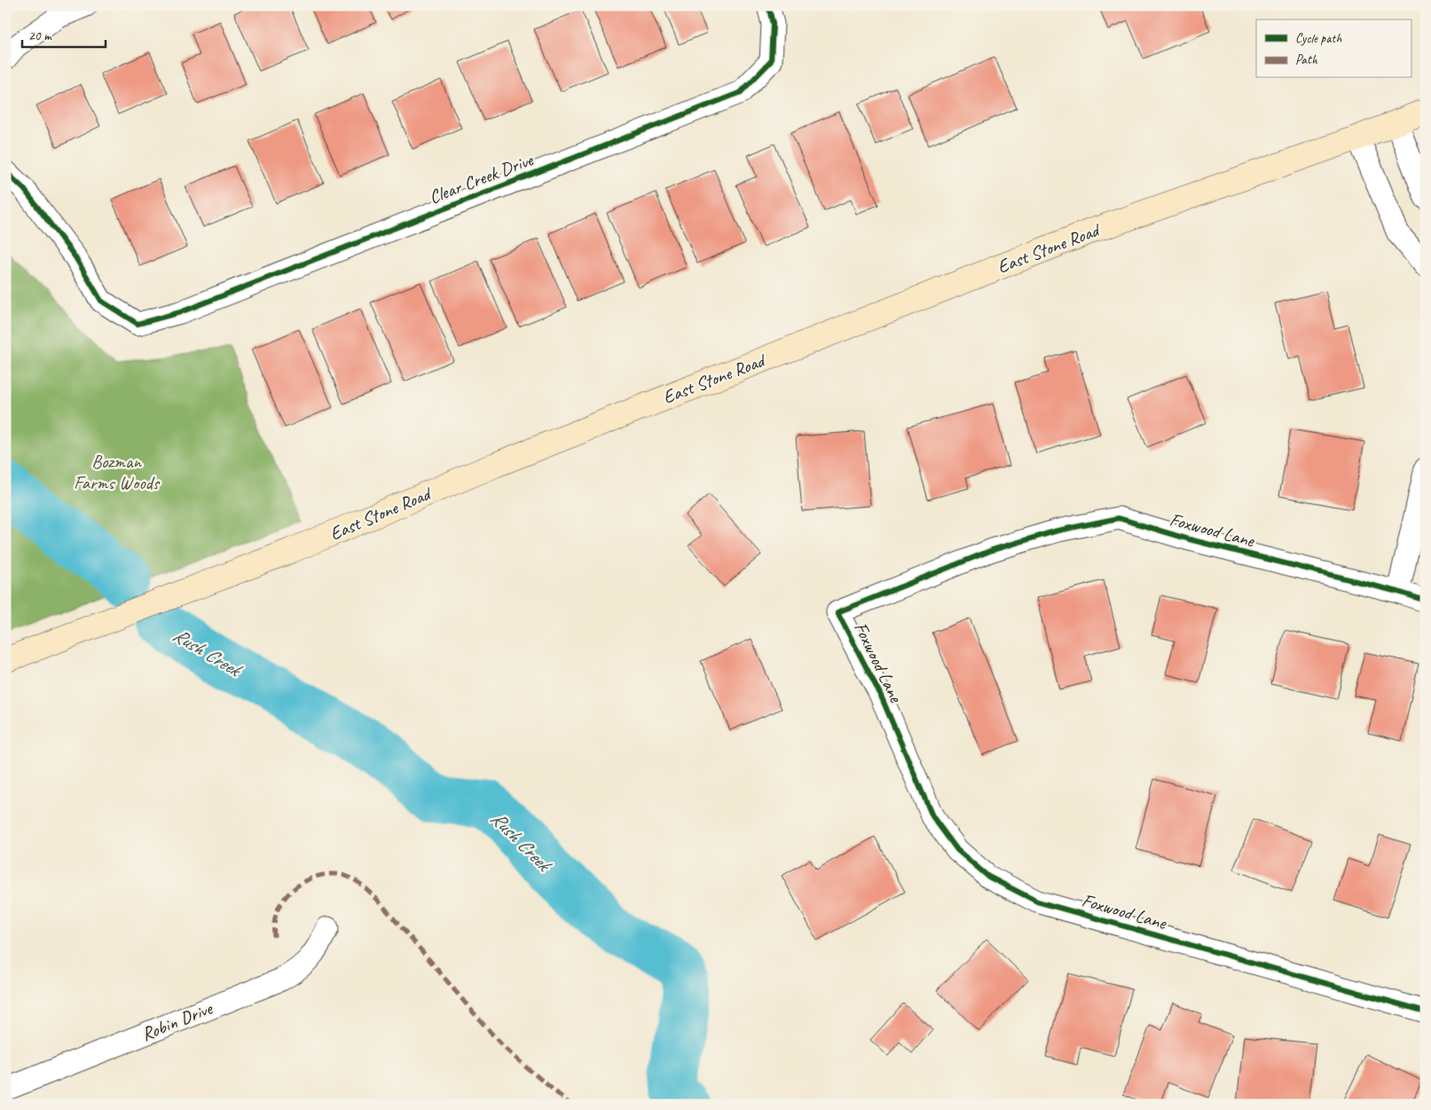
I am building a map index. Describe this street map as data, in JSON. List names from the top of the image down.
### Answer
{
  "streets": {
    "main road": ["East Stone Road"],
    "street": ["Clear Creek Drive", "Foxwood Lane", "Robin Drive"]
  },
  "water": ["Rush Creek"],
  "parks": ["Bozman Farms Woods"],
  "legend": ["Cycle path", "Path"],
  "scale_bar": "20 m"
}
